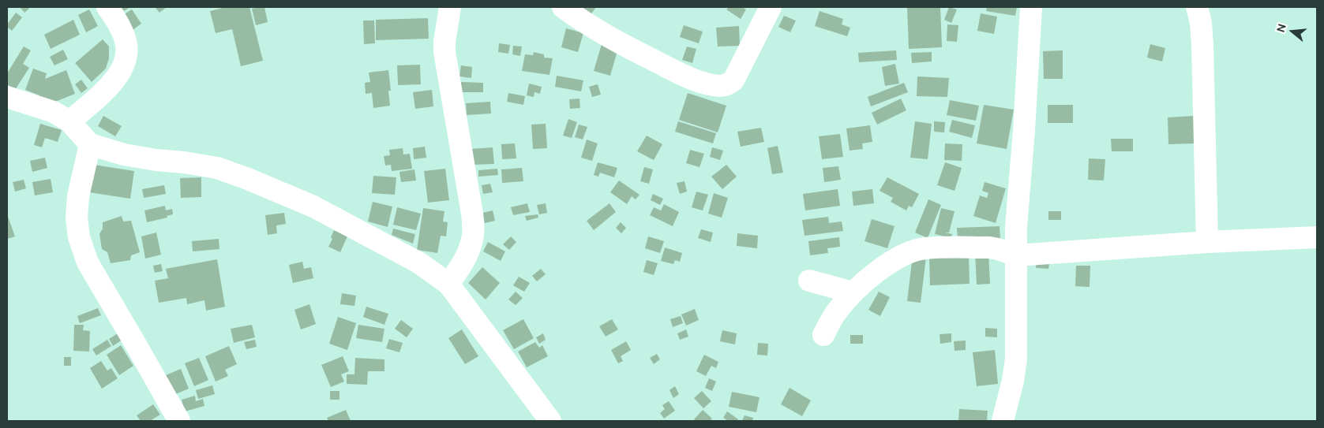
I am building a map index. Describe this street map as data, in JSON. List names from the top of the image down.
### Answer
{
  "north": "left"
}
